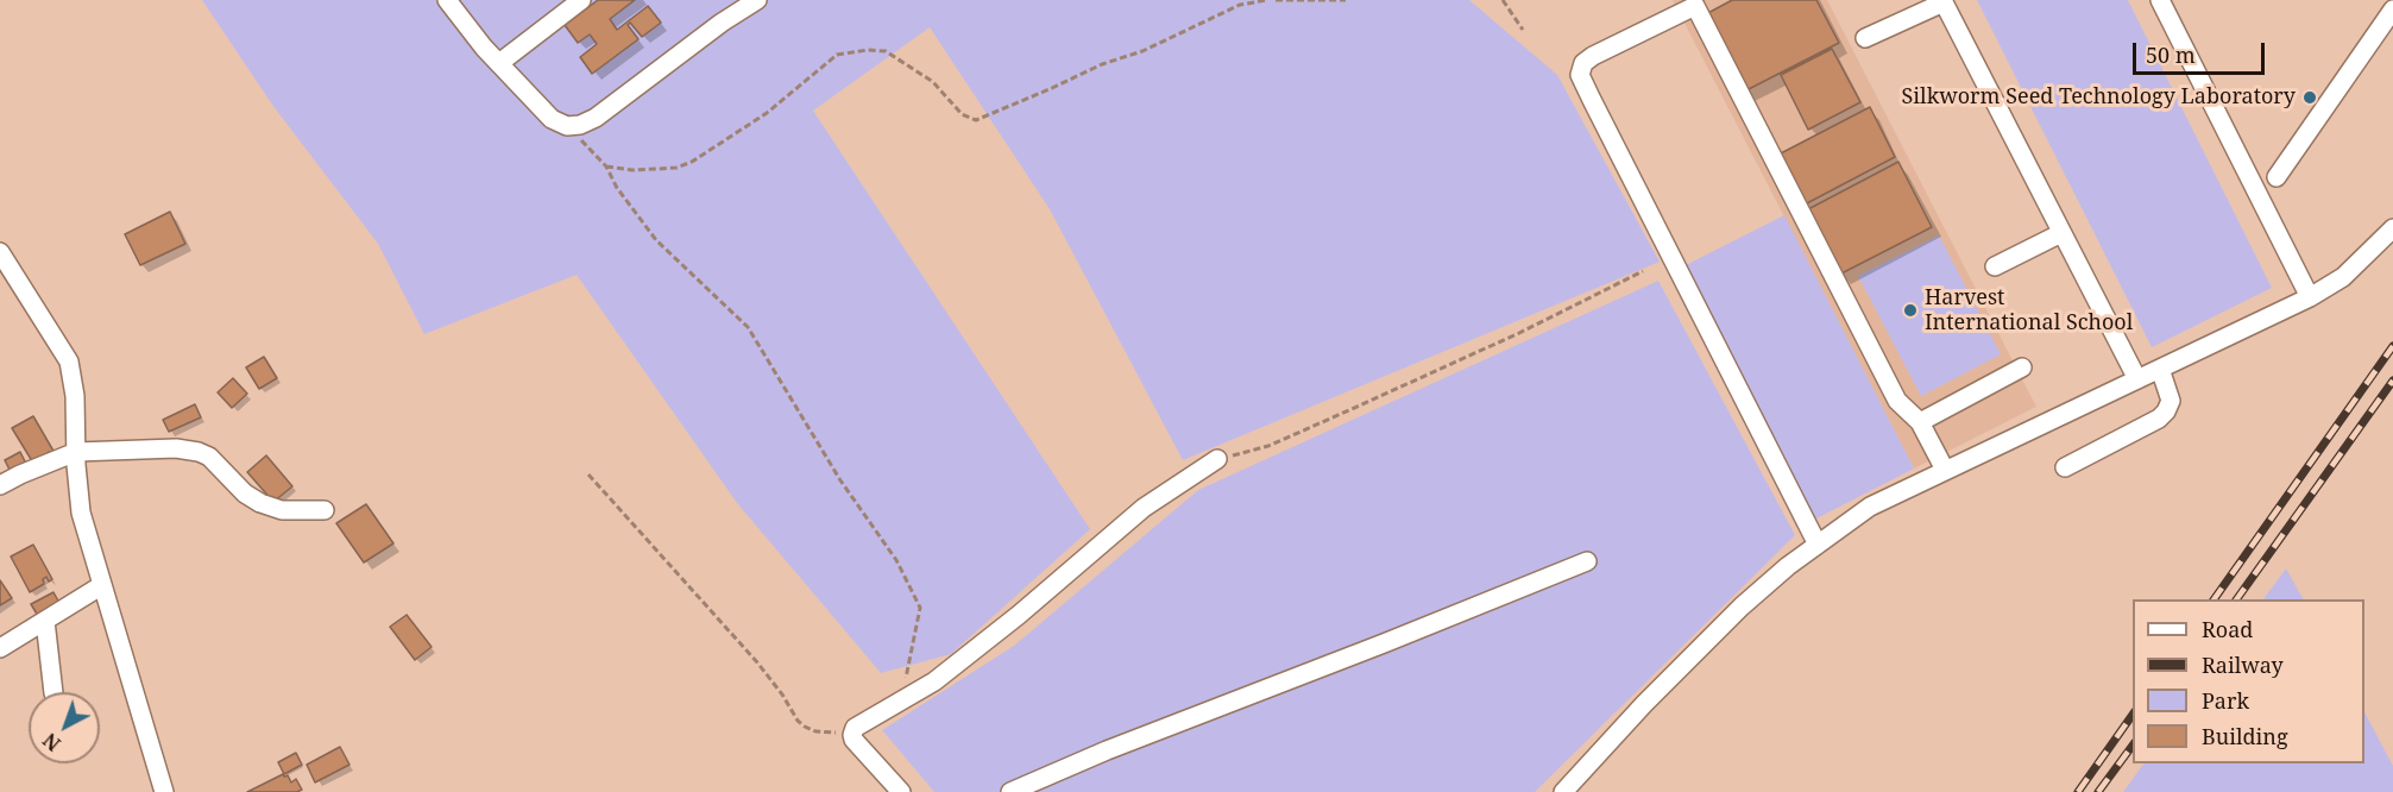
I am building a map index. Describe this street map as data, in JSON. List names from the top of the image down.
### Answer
{
  "places": ["Silkworm Seed Technology Laboratory", "Harvest International School"],
  "legend": [
    "Road",
    "Railway",
    "Park",
    "Building"
  ],
  "scale_bar": "50 m",
  "north": "bottom left"
}
